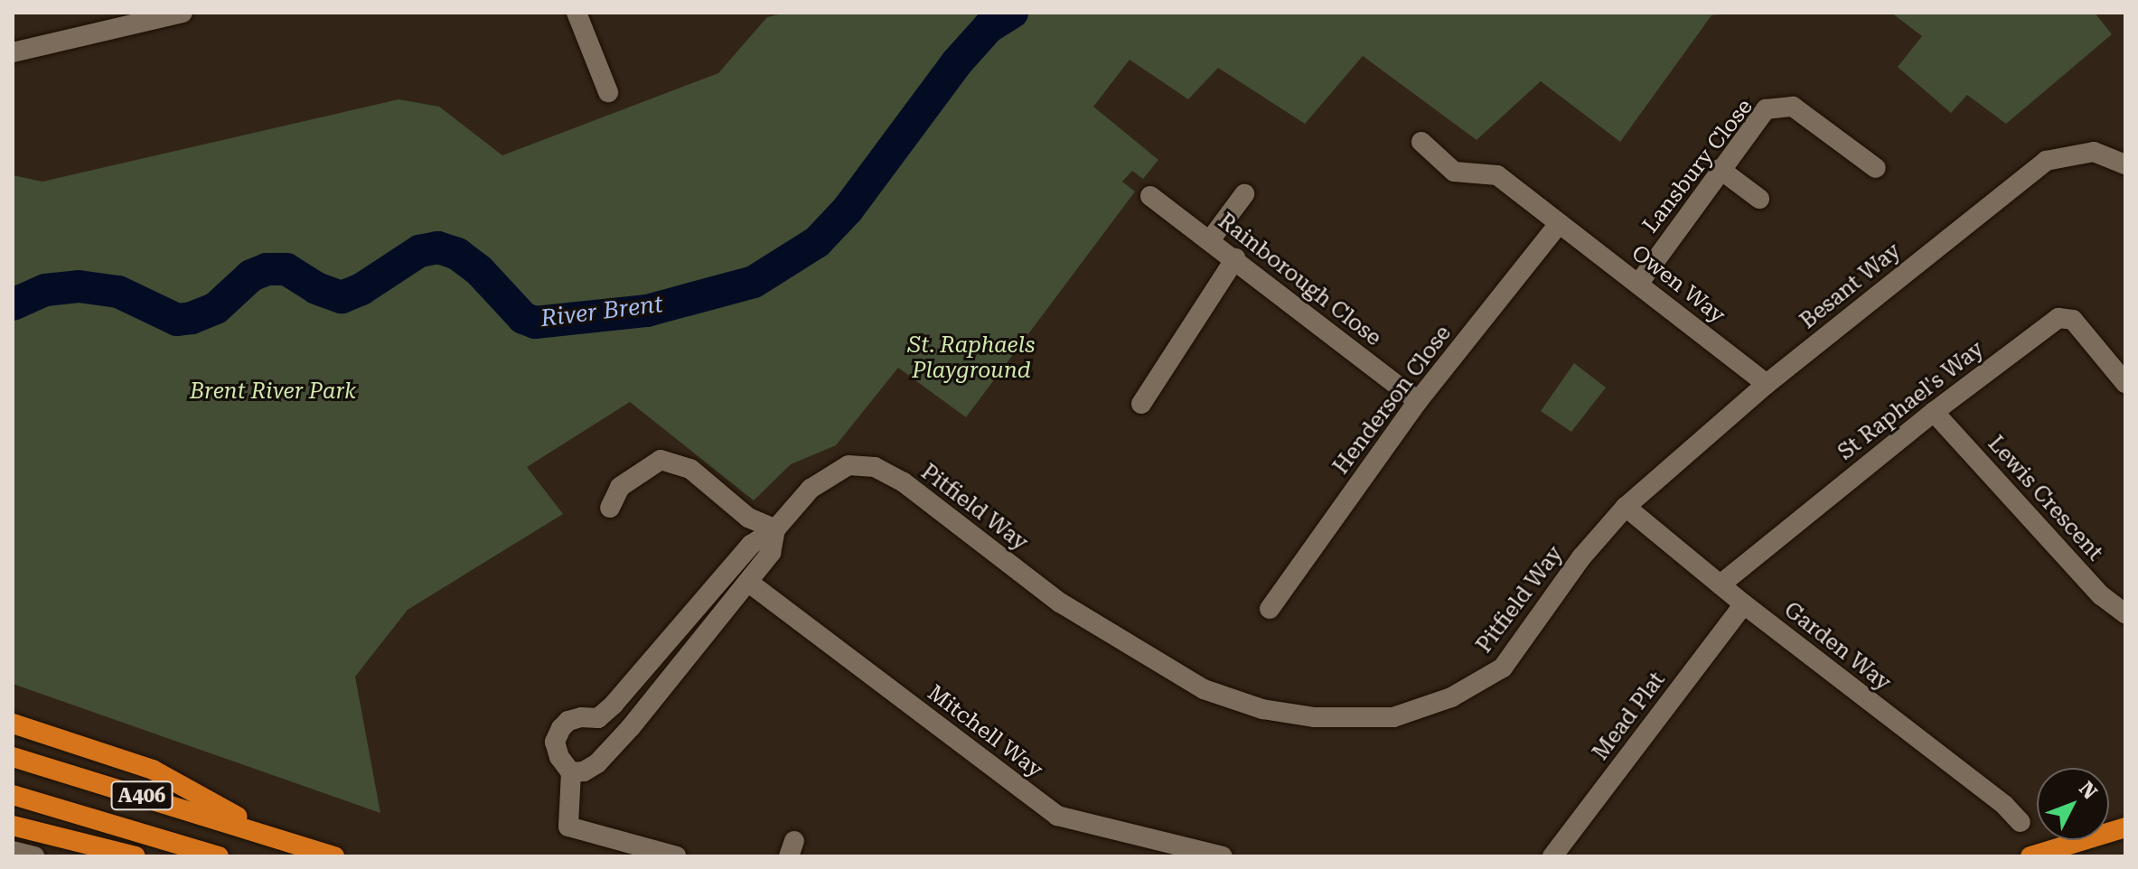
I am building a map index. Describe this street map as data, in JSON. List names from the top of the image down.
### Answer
{
  "streets": {
    "highway": ["A406"],
    "street": [
      "Lansbury Close",
      "Rainborough Close",
      "Owen Way",
      "Besant Way",
      "Henderson Close",
      "St Raphael's Way",
      "Lewis Crescent",
      "Pitfield Way",
      "Garden Way",
      "Mead Plat",
      "Mitchell Way"
    ]
  },
  "crossings": [
    ["Lansbury Close", "Owen Way"],
    ["Rainborough Close", "Henderson Close"],
    ["Owen Way", "Besant Way"],
    ["Owen Way", "Henderson Close"],
    ["Besant Way", "Pitfield Way"],
    ["Besant Way", "Garden Way"],
    ["St Raphael's Way", "Lewis Crescent"],
    ["St Raphael's Way", "Garden Way"],
    ["Pitfield Way", "Garden Way"],
    ["Pitfield Way", "Mitchell Way"],
    ["Garden Way", "Mead Plat"]
  ],
  "water": ["River Brent"],
  "parks": ["St. Raphaels Playground", "Brent River Park"],
  "north": "top right"
}
